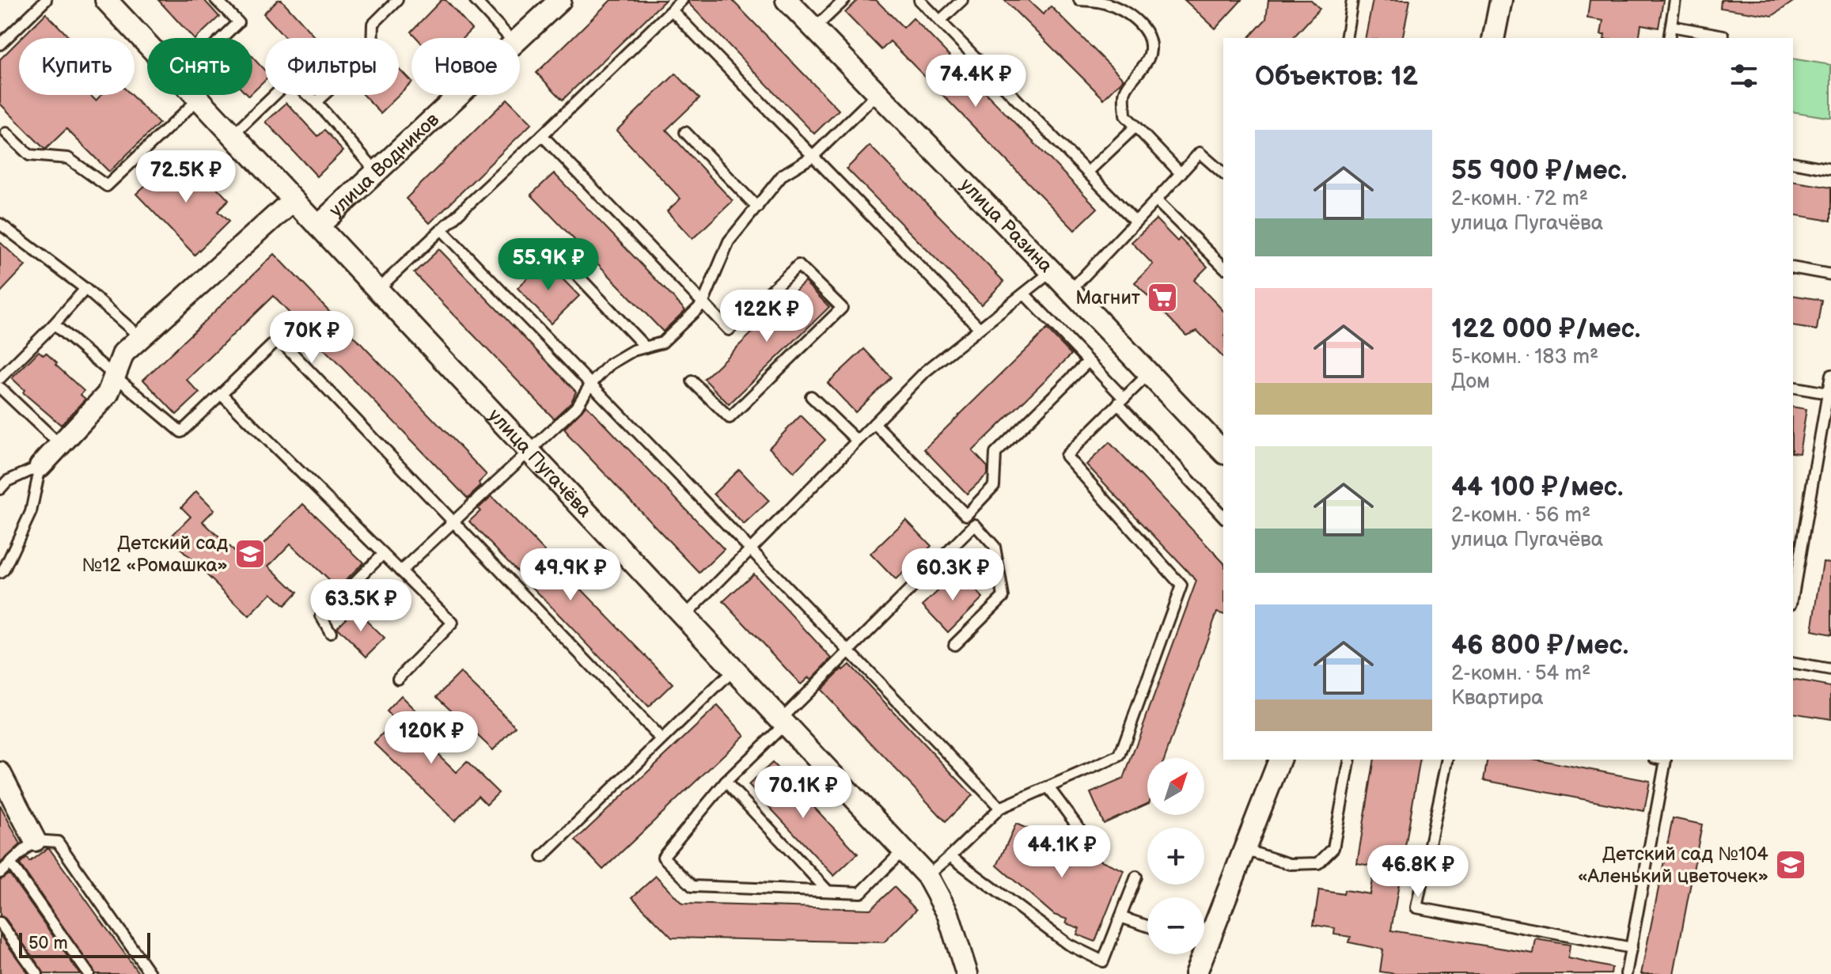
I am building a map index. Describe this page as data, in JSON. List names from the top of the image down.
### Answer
{
  "streets": {
    "street": ["улица Водников", "улица Разина", "улица Пугачёва"]
  },
  "crossings": [
    ["улица Водников", "улица Пугачёва"]
  ],
  "places": {
    "supermarket": ["Магнит"],
    "school or university": ["Детский сад №12 «Ромашка»", "Детский сад №104 «Аленький цветочек»"]
  },
  "scale_bar": "50 m",
  "north": "top right",
  "page": {
    "chip": [
      "Купить",
      "Снять",
      "Фильтры",
      "Новое"
    ],
    "heading": "Объектов: 12",
    "price": [
      "74.4K ₽",
      "72.5K ₽",
      "55.9K ₽",
      "122K ₽",
      "70K ₽",
      "49.9K ₽",
      "60.3K ₽",
      "63.5K ₽",
      "120K ₽",
      "70.1K ₽",
      "44.1K ₽",
      "46.8K ₽"
    ],
    "list": [
      {
        "name": "55 900 ₽/мес.",
        "note": "2-комн. · 72 m² · улица Пугачёва"
      },
      {
        "name": "122 000 ₽/мес.",
        "note": "5-комн. · 183 m² · Дом"
      },
      {
        "name": "44 100 ₽/мес.",
        "note": "2-комн. · 56 m² · улица Пугачёва"
      },
      {
        "name": "46 800 ₽/мес.",
        "note": "2-комн. · 54 m² · Квартира"
      }
    ],
    "map_buttons": ["+", "−"],
    "scale": "50 m"
  }
}
